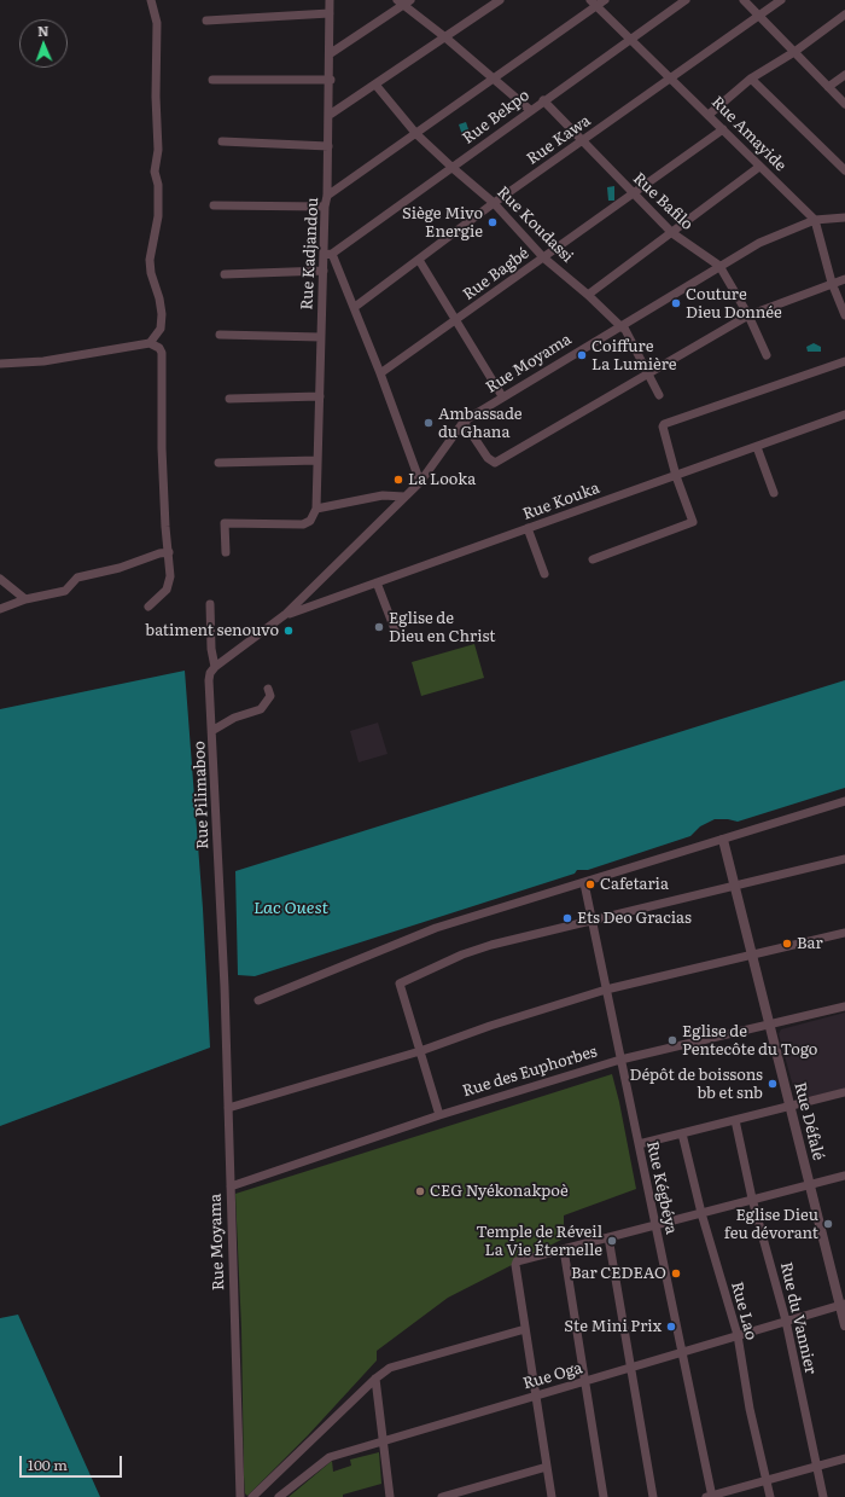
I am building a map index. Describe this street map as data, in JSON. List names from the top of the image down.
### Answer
{
  "streets": {
    "street": [
      "Rue Bekpo",
      "Rue Amayide",
      "Rue Kawa",
      "Rue Bafilo",
      "Rue Koudassi",
      "Rue Kadjandou",
      "Rue Bagbé",
      "Rue Moyama",
      "Rue Kouka",
      "Rue Pilimaboo",
      "Rue des Euphorbes",
      "Rue Défalé",
      "Rue Kégbéya",
      "Rue Lao",
      "Rue du Vannier",
      "Rue Oga"
    ]
  },
  "crossings": [
    ["Rue Bekpo", "Rue Amayide"],
    ["Rue Bekpo", "Rue Bafilo"],
    ["Rue Bekpo", "Rue Koudassi"],
    ["Rue Bekpo", "Rue Kadjandou"],
    ["Rue Amayide", "Rue Kawa"],
    ["Rue Amayide", "Rue Bagbé"],
    ["Rue Amayide", "Rue Moyama"],
    ["Rue Kawa", "Rue Bafilo"],
    ["Rue Kawa", "Rue Koudassi"],
    ["Rue Bafilo", "Rue Bagbé"],
    ["Rue Bafilo", "Rue Moyama"],
    ["Rue Koudassi", "Rue Bagbé"],
    ["Rue Koudassi", "Rue Moyama"],
    ["Rue Moyama", "Rue Kouka"],
    ["Rue Moyama", "Rue Pilimaboo"],
    ["Rue Moyama", "Rue des Euphorbes"],
    ["Rue des Euphorbes", "Rue Défalé"],
    ["Rue des Euphorbes", "Rue Kégbéya"],
    ["Rue Défalé", "Rue Oga"],
    ["Rue Kégbéya", "Rue Oga"],
    ["Rue Lao", "Rue Oga"],
    ["Rue du Vannier", "Rue Oga"]
  ],
  "water": ["Lac Ouest"],
  "places": [
    "Siège Mivo Energie",
    "Couture Dieu Donnée",
    "Coiffure La Lumière",
    "Ambassade du Ghana",
    "La Looka",
    "Eglise de Dieu en Christ",
    "batiment senouvo",
    "Cafetaria",
    "Ets Deo Gracias",
    "Bar",
    "Eglise de Pentecôte du Togo",
    "Dépôt de boissons bb et snb",
    "CEG Nyékonakpoè",
    "Eglise Dieu feu dévorant",
    "Temple de Réveil La Vie Éternelle",
    "Bar CEDEAO",
    "Ste Mini Prix"
  ],
  "scale_bar": "100 m",
  "north": "top"
}
